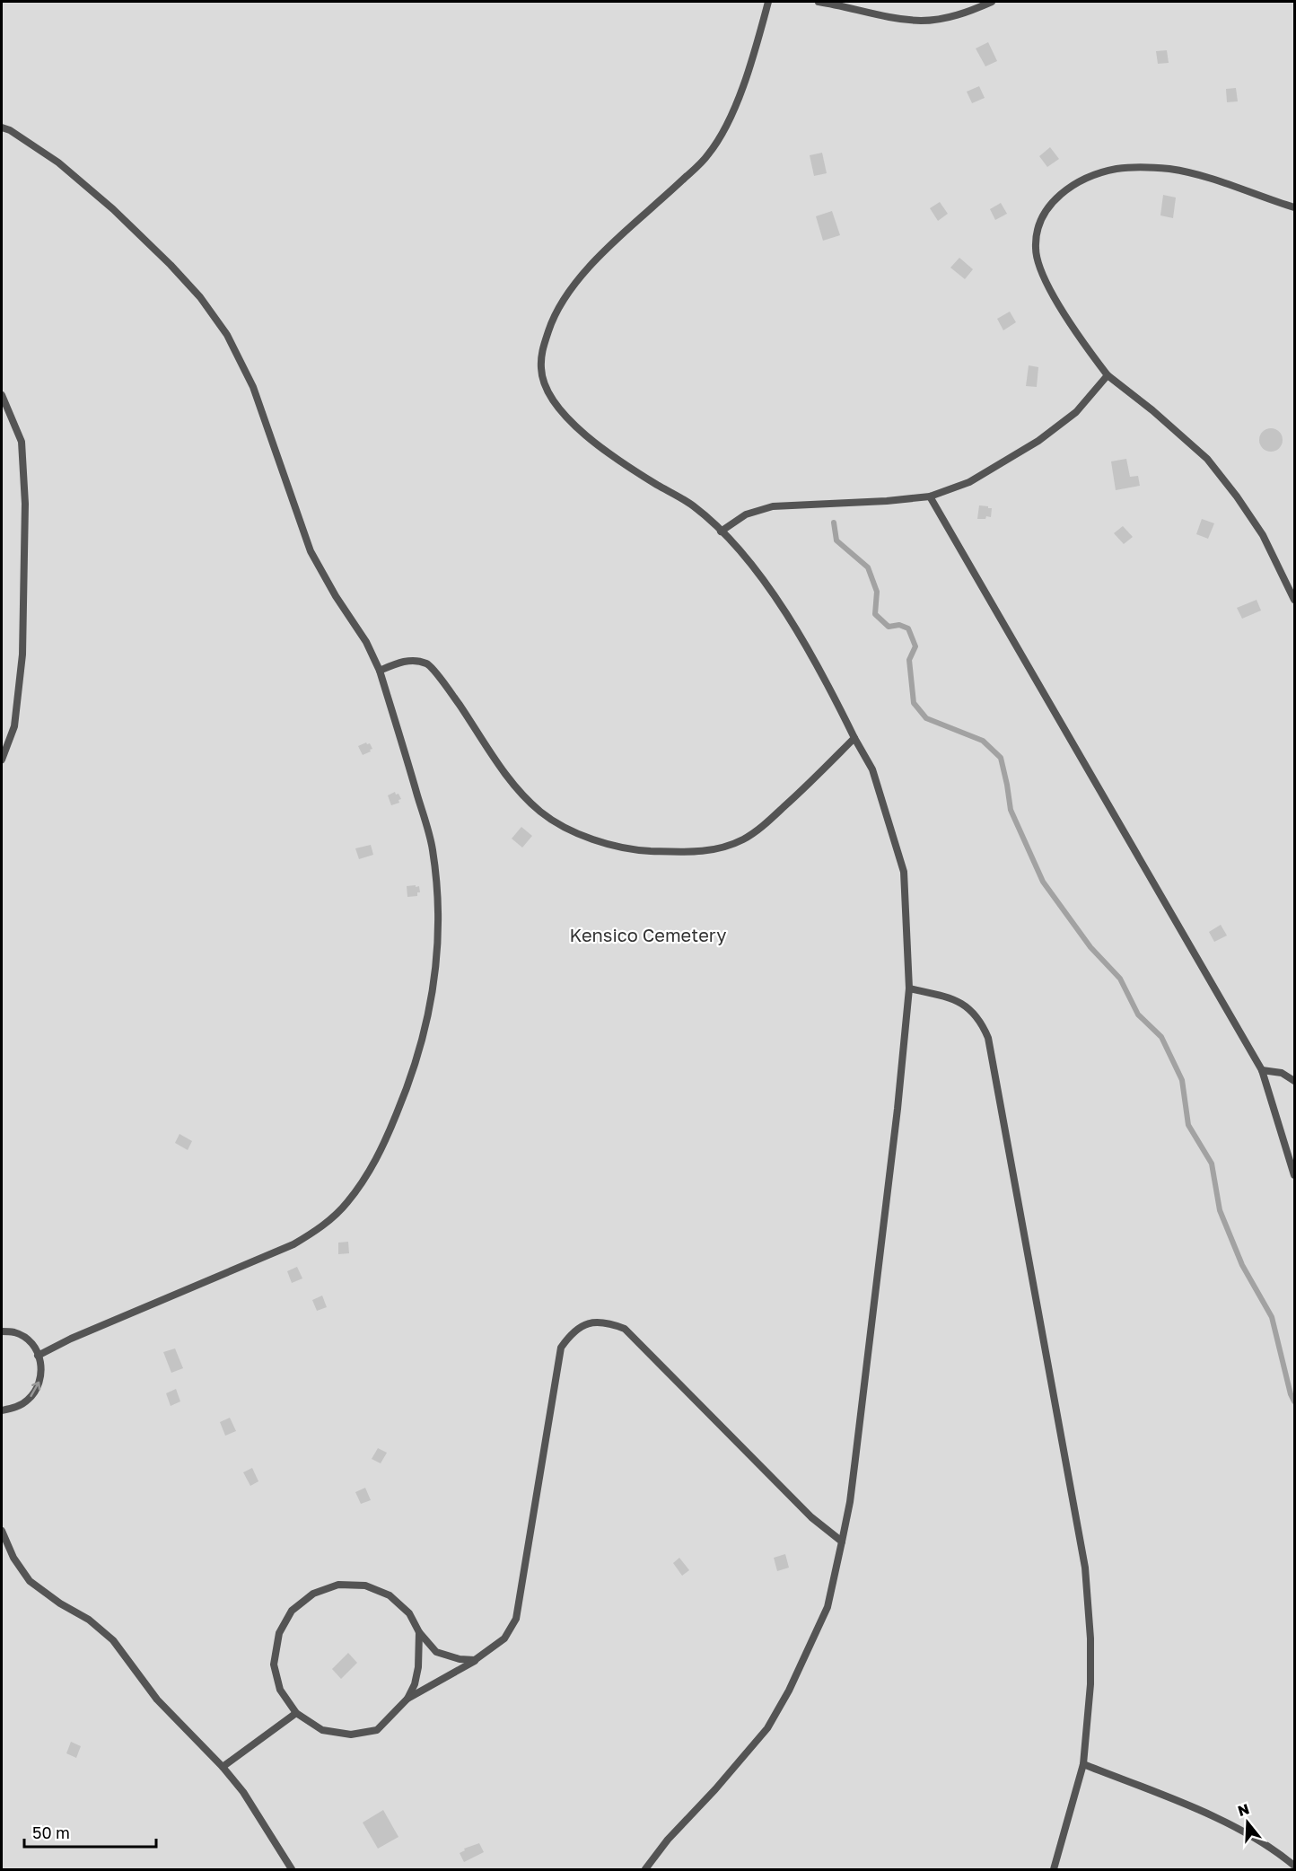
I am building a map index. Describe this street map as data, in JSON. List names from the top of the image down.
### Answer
{
  "parks": ["Kensico Cemetery"],
  "scale_bar": "50 m",
  "north": "top"
}
